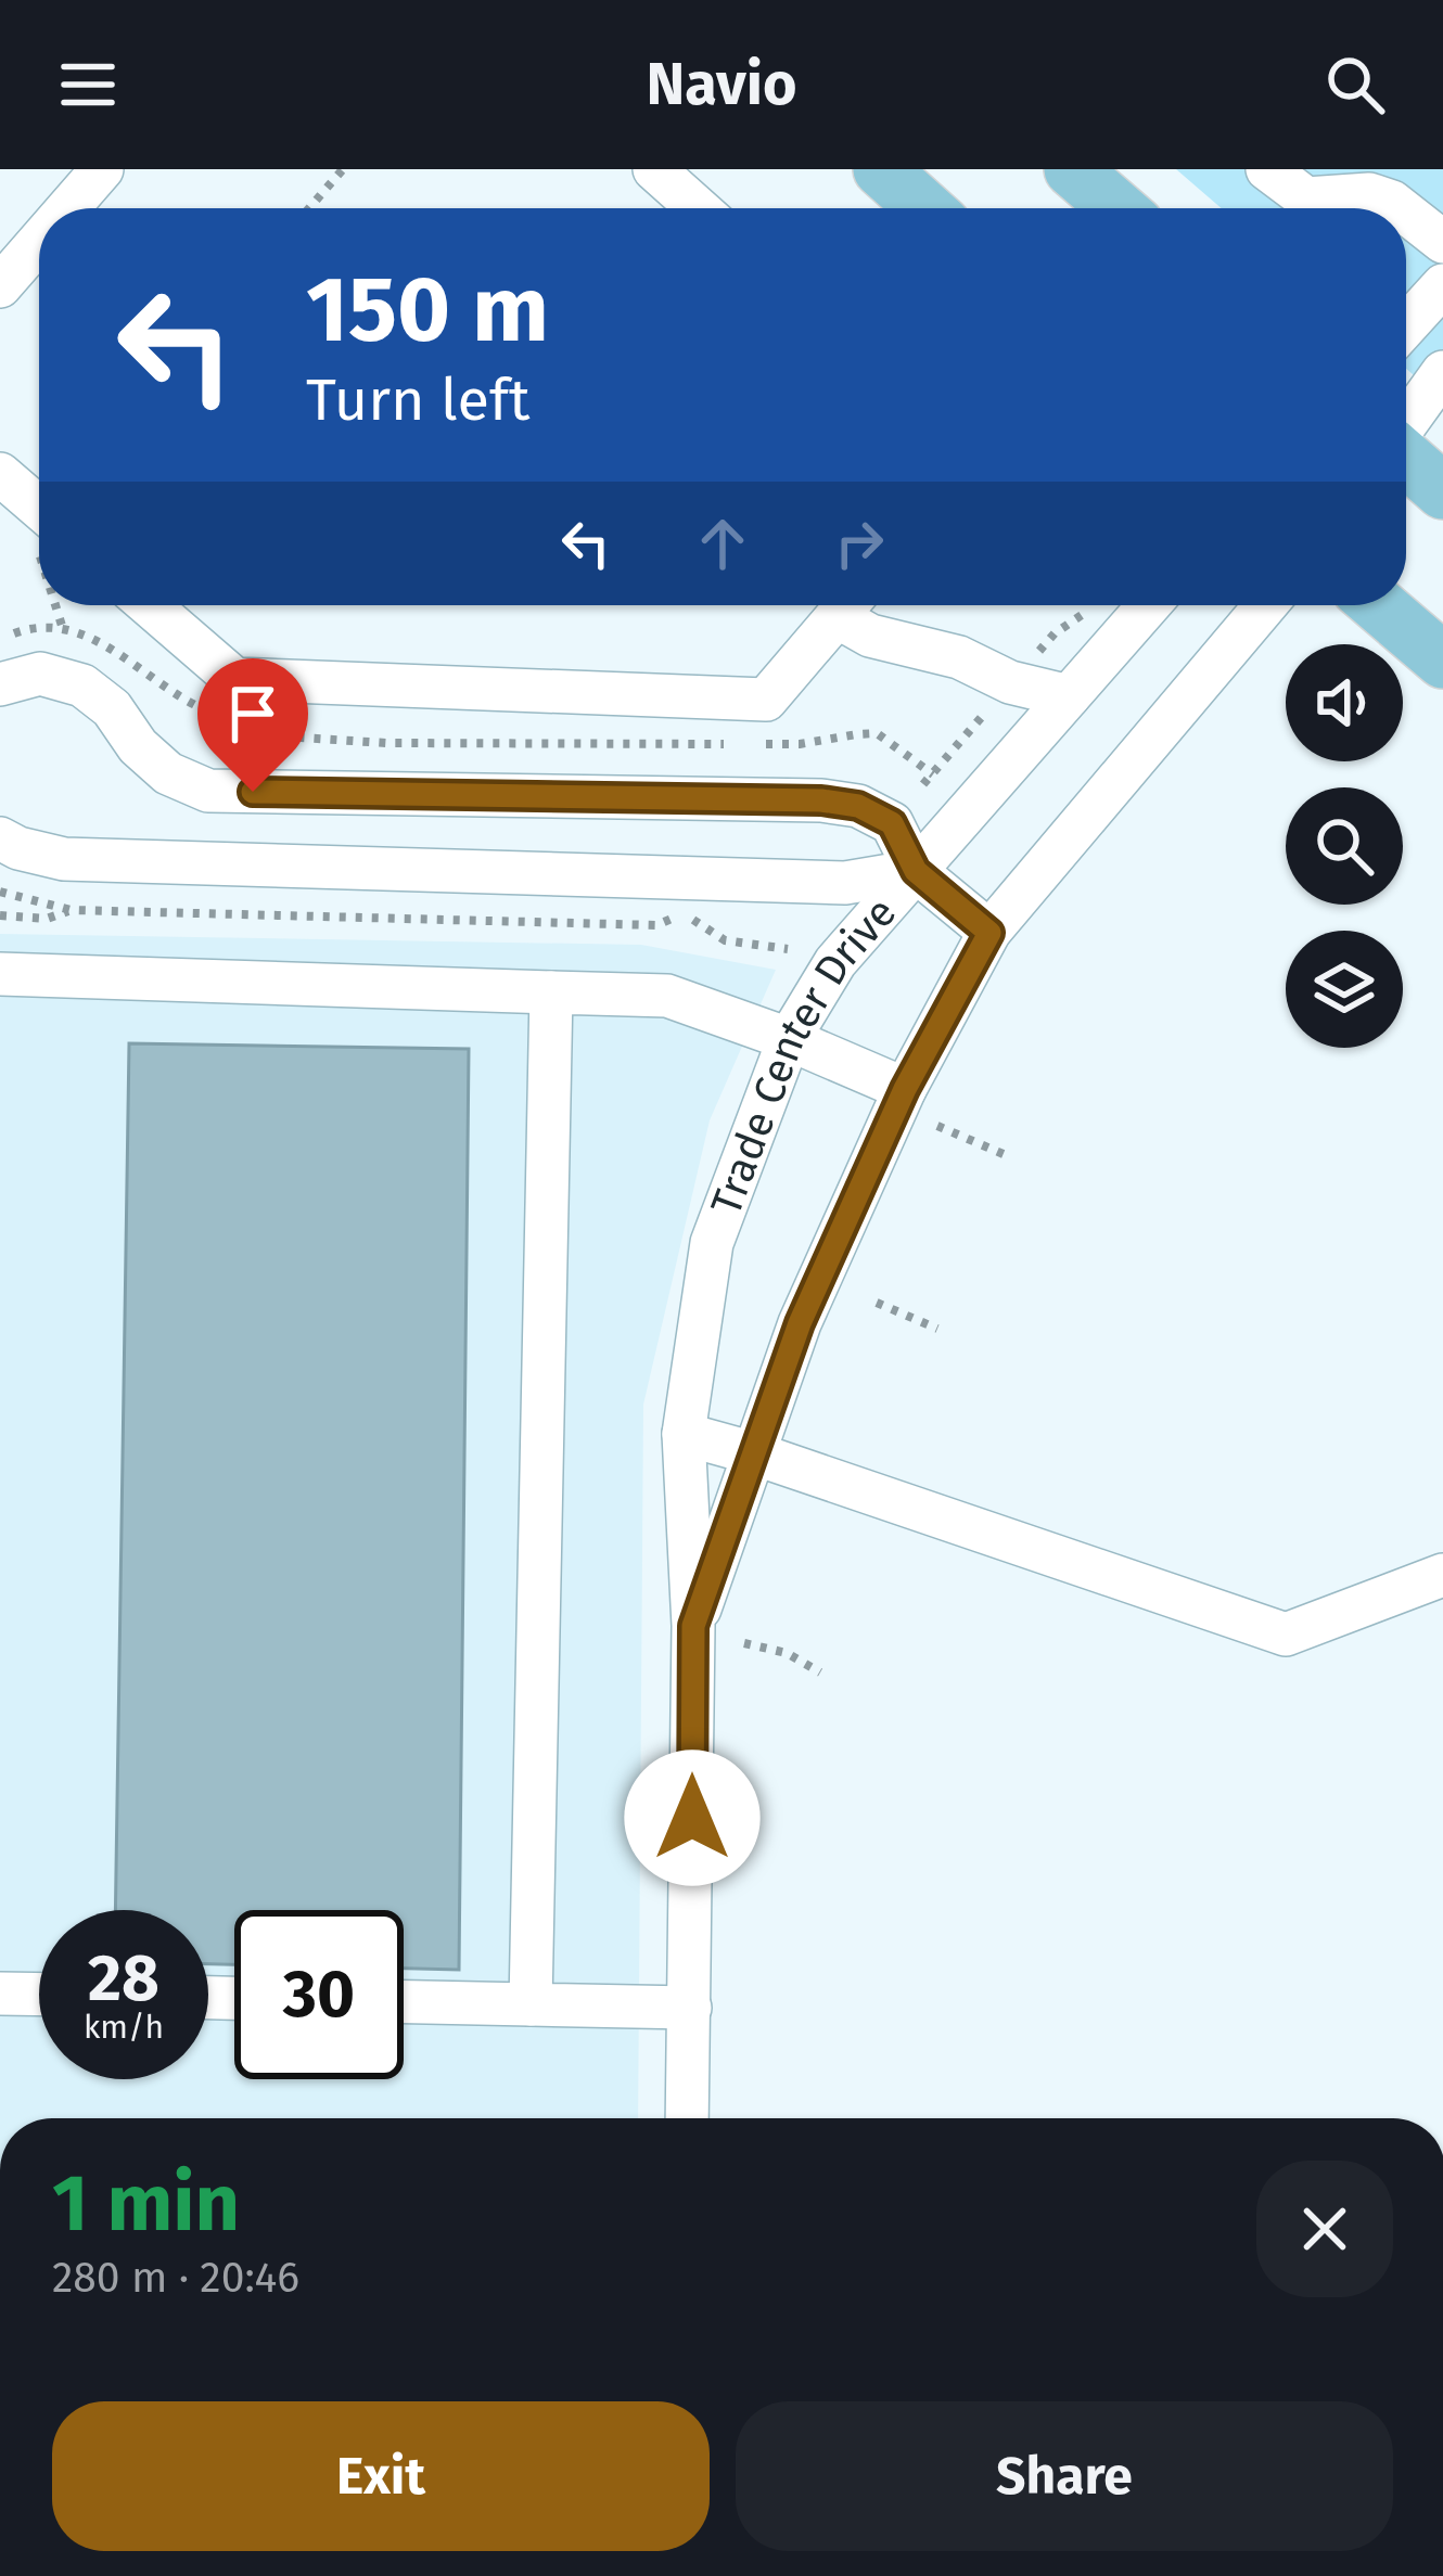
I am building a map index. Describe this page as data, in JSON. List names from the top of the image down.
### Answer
{
  "streets": {
    "street": ["Trade Center Drive"]
  },
  "page": {
    "header": "Navio",
    "turn": ["150 m", "Turn left"],
    "speed": "28 km/h",
    "limit": "30",
    "heading": ["1 min", "280 m · 20:46"],
    "buttons": ["Exit", "Share"]
  }
}
